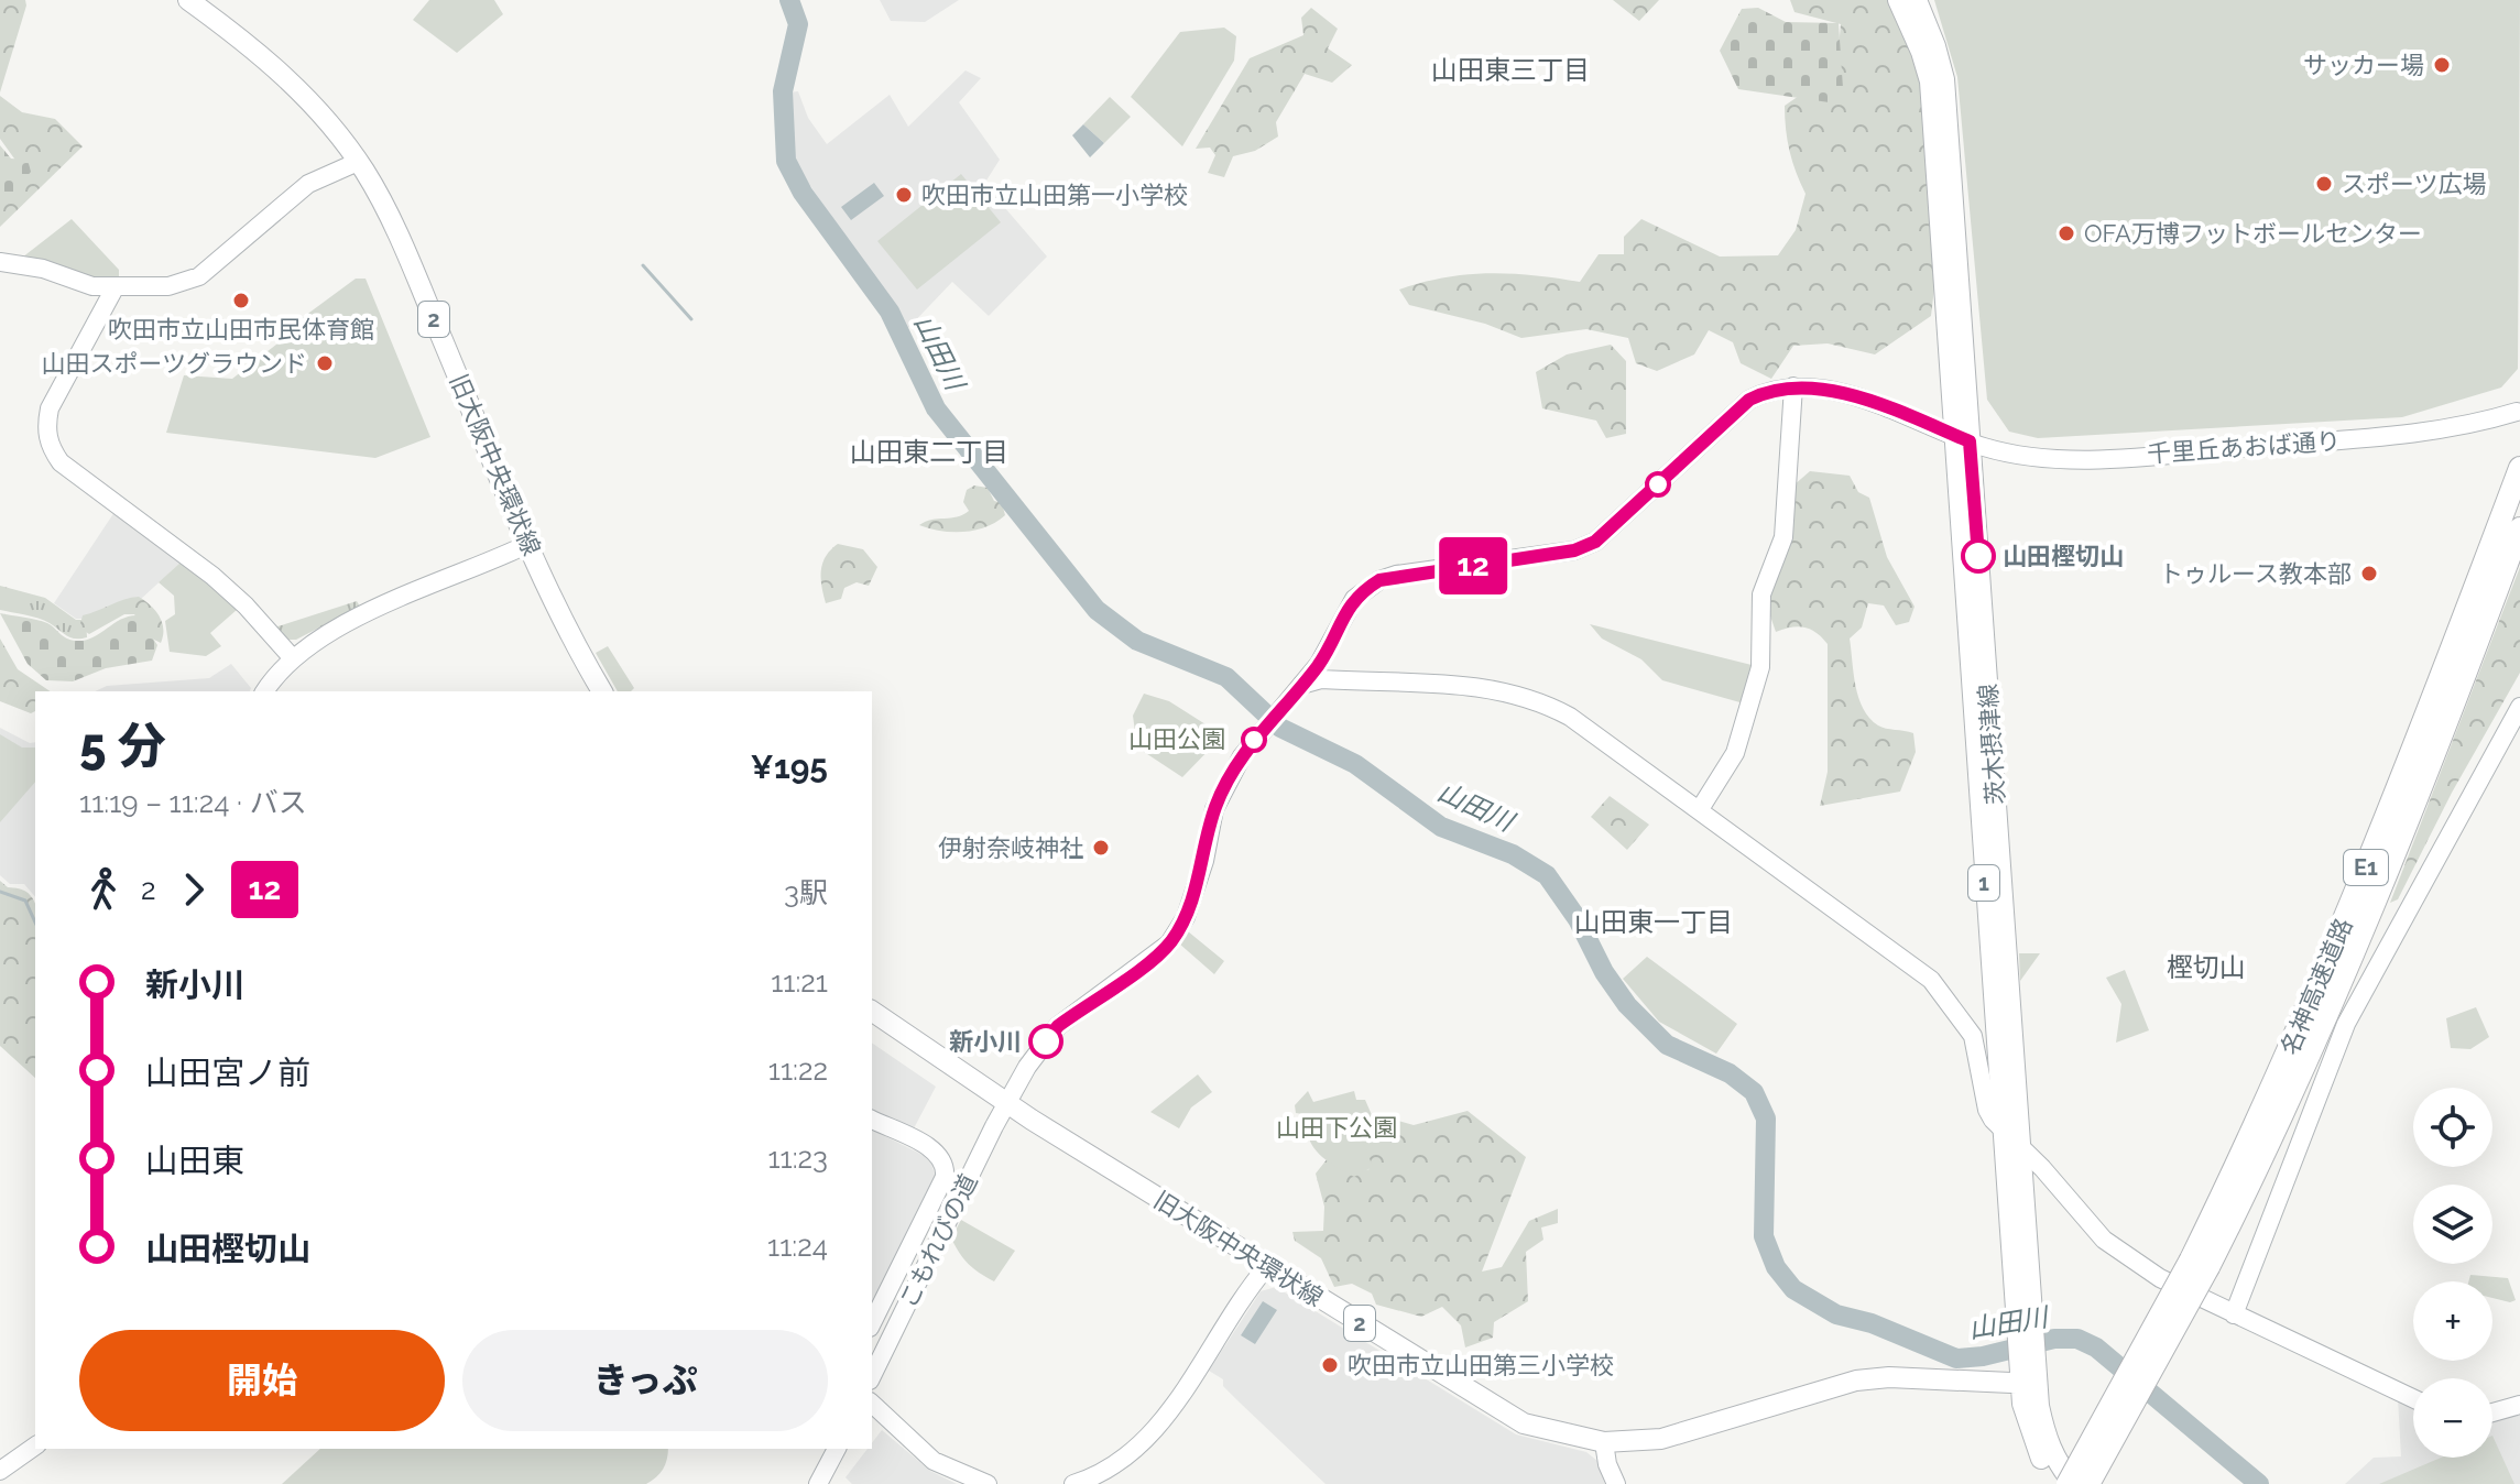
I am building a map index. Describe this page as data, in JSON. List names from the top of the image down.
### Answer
{
  "streets": {
    "highway": ["E1", "名神高速道路"],
    "main road": [
      "2",
      "旧大阪中央環状線",
      "茨木摂津線",
      "1"
    ],
    "street": ["千里丘あおば通り", "こもれびの道"]
  },
  "crossings": [
    ["千里丘あおば通り", "茨木摂津線"],
    ["千里丘あおば通り", "こもれびの道"],
    ["旧大阪中央環状線", "茨木摂津線"],
    ["旧大阪中央環状線", "こもれびの道"],
    ["茨木摂津線", "名神高速道路"]
  ],
  "districts": [
    "山田東三丁目",
    "山田東二丁目",
    "山田東一丁目",
    "樫切山"
  ],
  "water": ["山田川"],
  "parks": ["山田公園", "山田下公園"],
  "places": [
    "サッカー場",
    "スポーツ広場",
    "吹田市立山田第一小学校",
    "OFA万博フットボールセンター",
    "吹田市立山田市民体育館",
    "山田スポーツグラウンド",
    "山田樫切山",
    "トゥルース教本部",
    "伊射奈岐神社",
    "新小川",
    "吹田市立山田第三小学校"
  ],
  "lines": ["bus line 12"],
  "page": {
    "on_map": "12",
    "heading": ["5 分", "11:19 – 11:24 · バス", "¥195"],
    "legs": ["2", "12", "3駅"],
    "list": [
      {
        "name": "新小川",
        "value": "11:21"
      },
      {
        "name": "山田宮ノ前",
        "value": "11:22"
      },
      {
        "name": "山田東",
        "value": "11:23"
      },
      {
        "name": "山田樫切山",
        "value": "11:24"
      }
    ],
    "map_buttons": ["+", "−"],
    "buttons": ["開始", "きっぷ"]
  }
}
